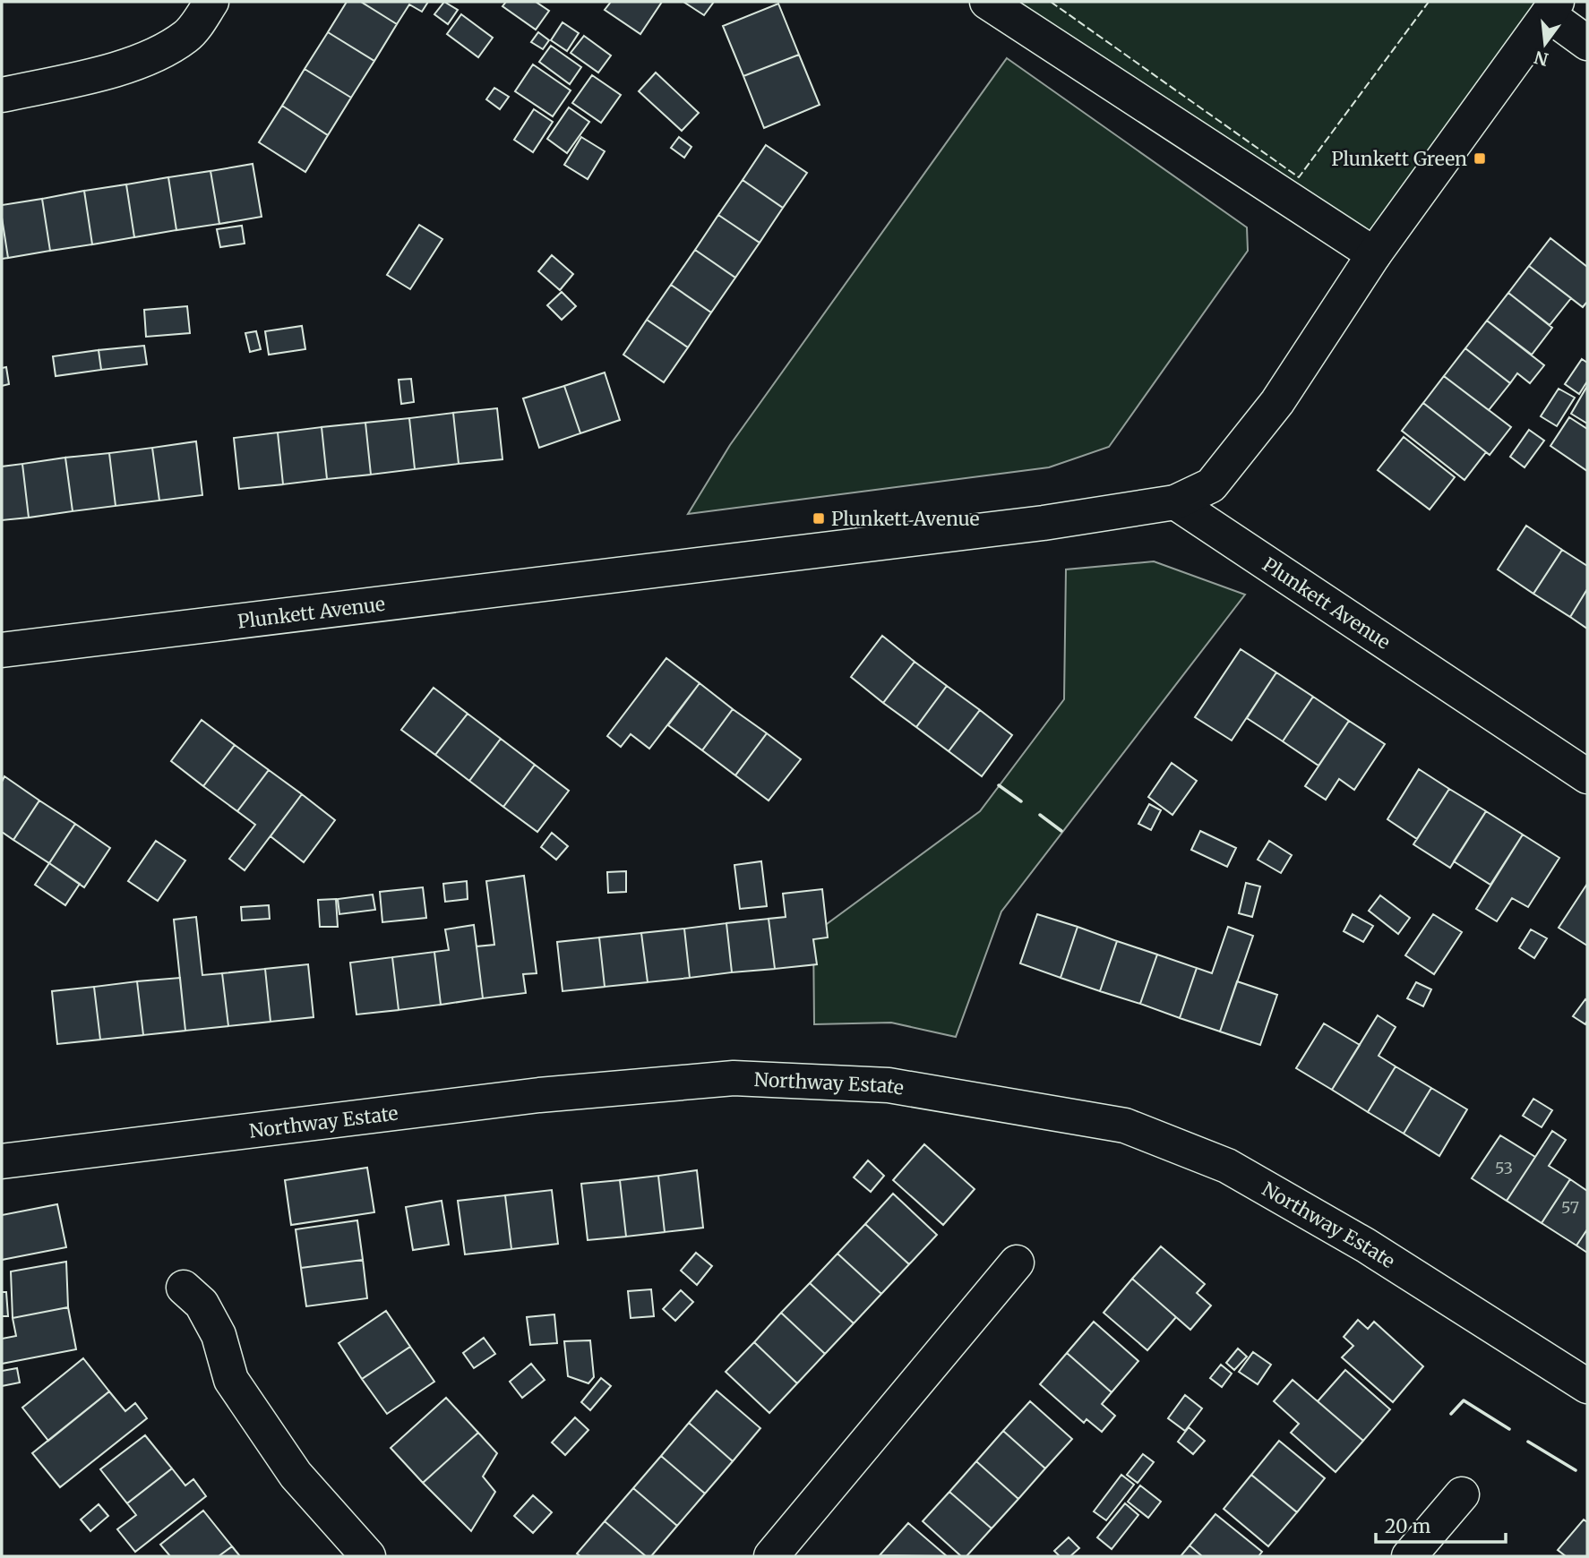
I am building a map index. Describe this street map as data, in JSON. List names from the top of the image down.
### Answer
{
  "streets": {
    "street": ["Plunkett Avenue", "Northway Estate"]
  },
  "places": {
    "transit": ["Plunkett Green", "Plunkett Avenue"]
  },
  "house_numbers": ["53", "57"],
  "scale_bar": "20 m",
  "north": "bottom"
}
